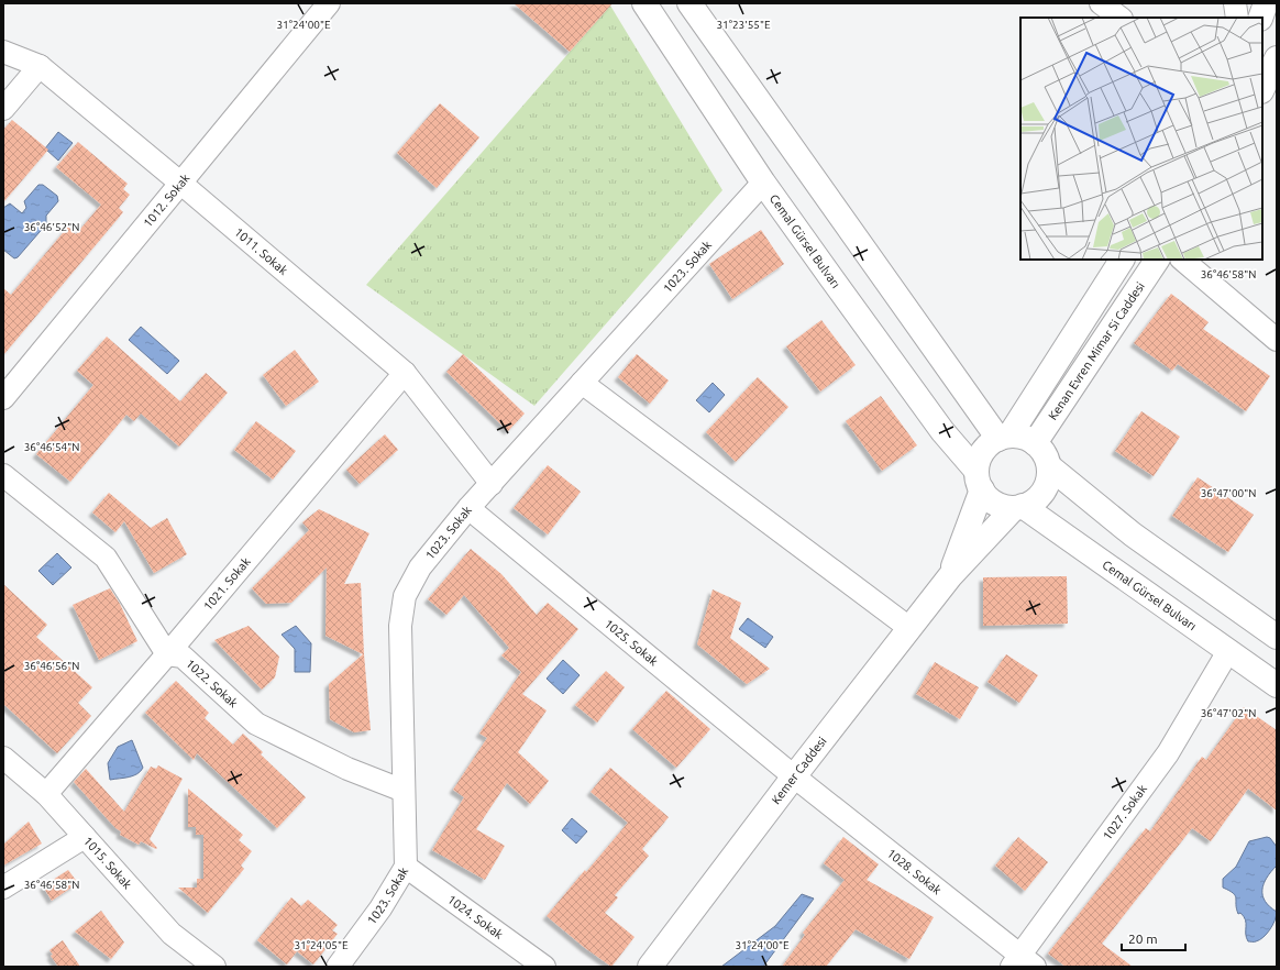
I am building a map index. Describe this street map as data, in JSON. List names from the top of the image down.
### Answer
{
  "streets": {
    "main road": ["Cemal Gürsel Bulvarı", "Kenan Evren Mimar Si Caddesi", "Kemer Caddesi"],
    "street": [
      "1012. Sokak",
      "1011. Sokak",
      "1023. Sokak",
      "1021. Sokak",
      "1025. Sokak",
      "1022. Sokak",
      "1027. Sokak",
      "1015. Sokak",
      "1028. Sokak",
      "1024. Sokak"
    ]
  },
  "crossings": [
    ["1012. Sokak", "1011. Sokak"],
    ["Cemal Gürsel Bulvarı", "1023. Sokak"],
    ["Cemal Gürsel Bulvarı", "Kenan Evren Mimar Si Caddesi"],
    ["Cemal Gürsel Bulvarı", "1027. Sokak"],
    ["1011. Sokak", "1023. Sokak"],
    ["1011. Sokak", "1021. Sokak"],
    ["1023. Sokak", "1025. Sokak"],
    ["1023. Sokak", "1022. Sokak"],
    ["1023. Sokak", "1024. Sokak"],
    ["1021. Sokak", "1022. Sokak"],
    ["1021. Sokak", "1015. Sokak"],
    ["1025. Sokak", "Kemer Caddesi"],
    ["1025. Sokak", "1028. Sokak"],
    ["Kemer Caddesi", "1028. Sokak"],
    ["1027. Sokak", "1028. Sokak"]
  ],
  "scale_bar": "20 m",
  "coordinates": [
    "31°24'00\"E",
    "31°23'55\"E",
    "36°46'52\"N",
    "36°46'58\"N",
    "36°46'54\"N",
    "36°47'00\"N",
    "36°46'56\"N",
    "36°47'02\"N",
    "31°24'05\"E"
  ]
}
